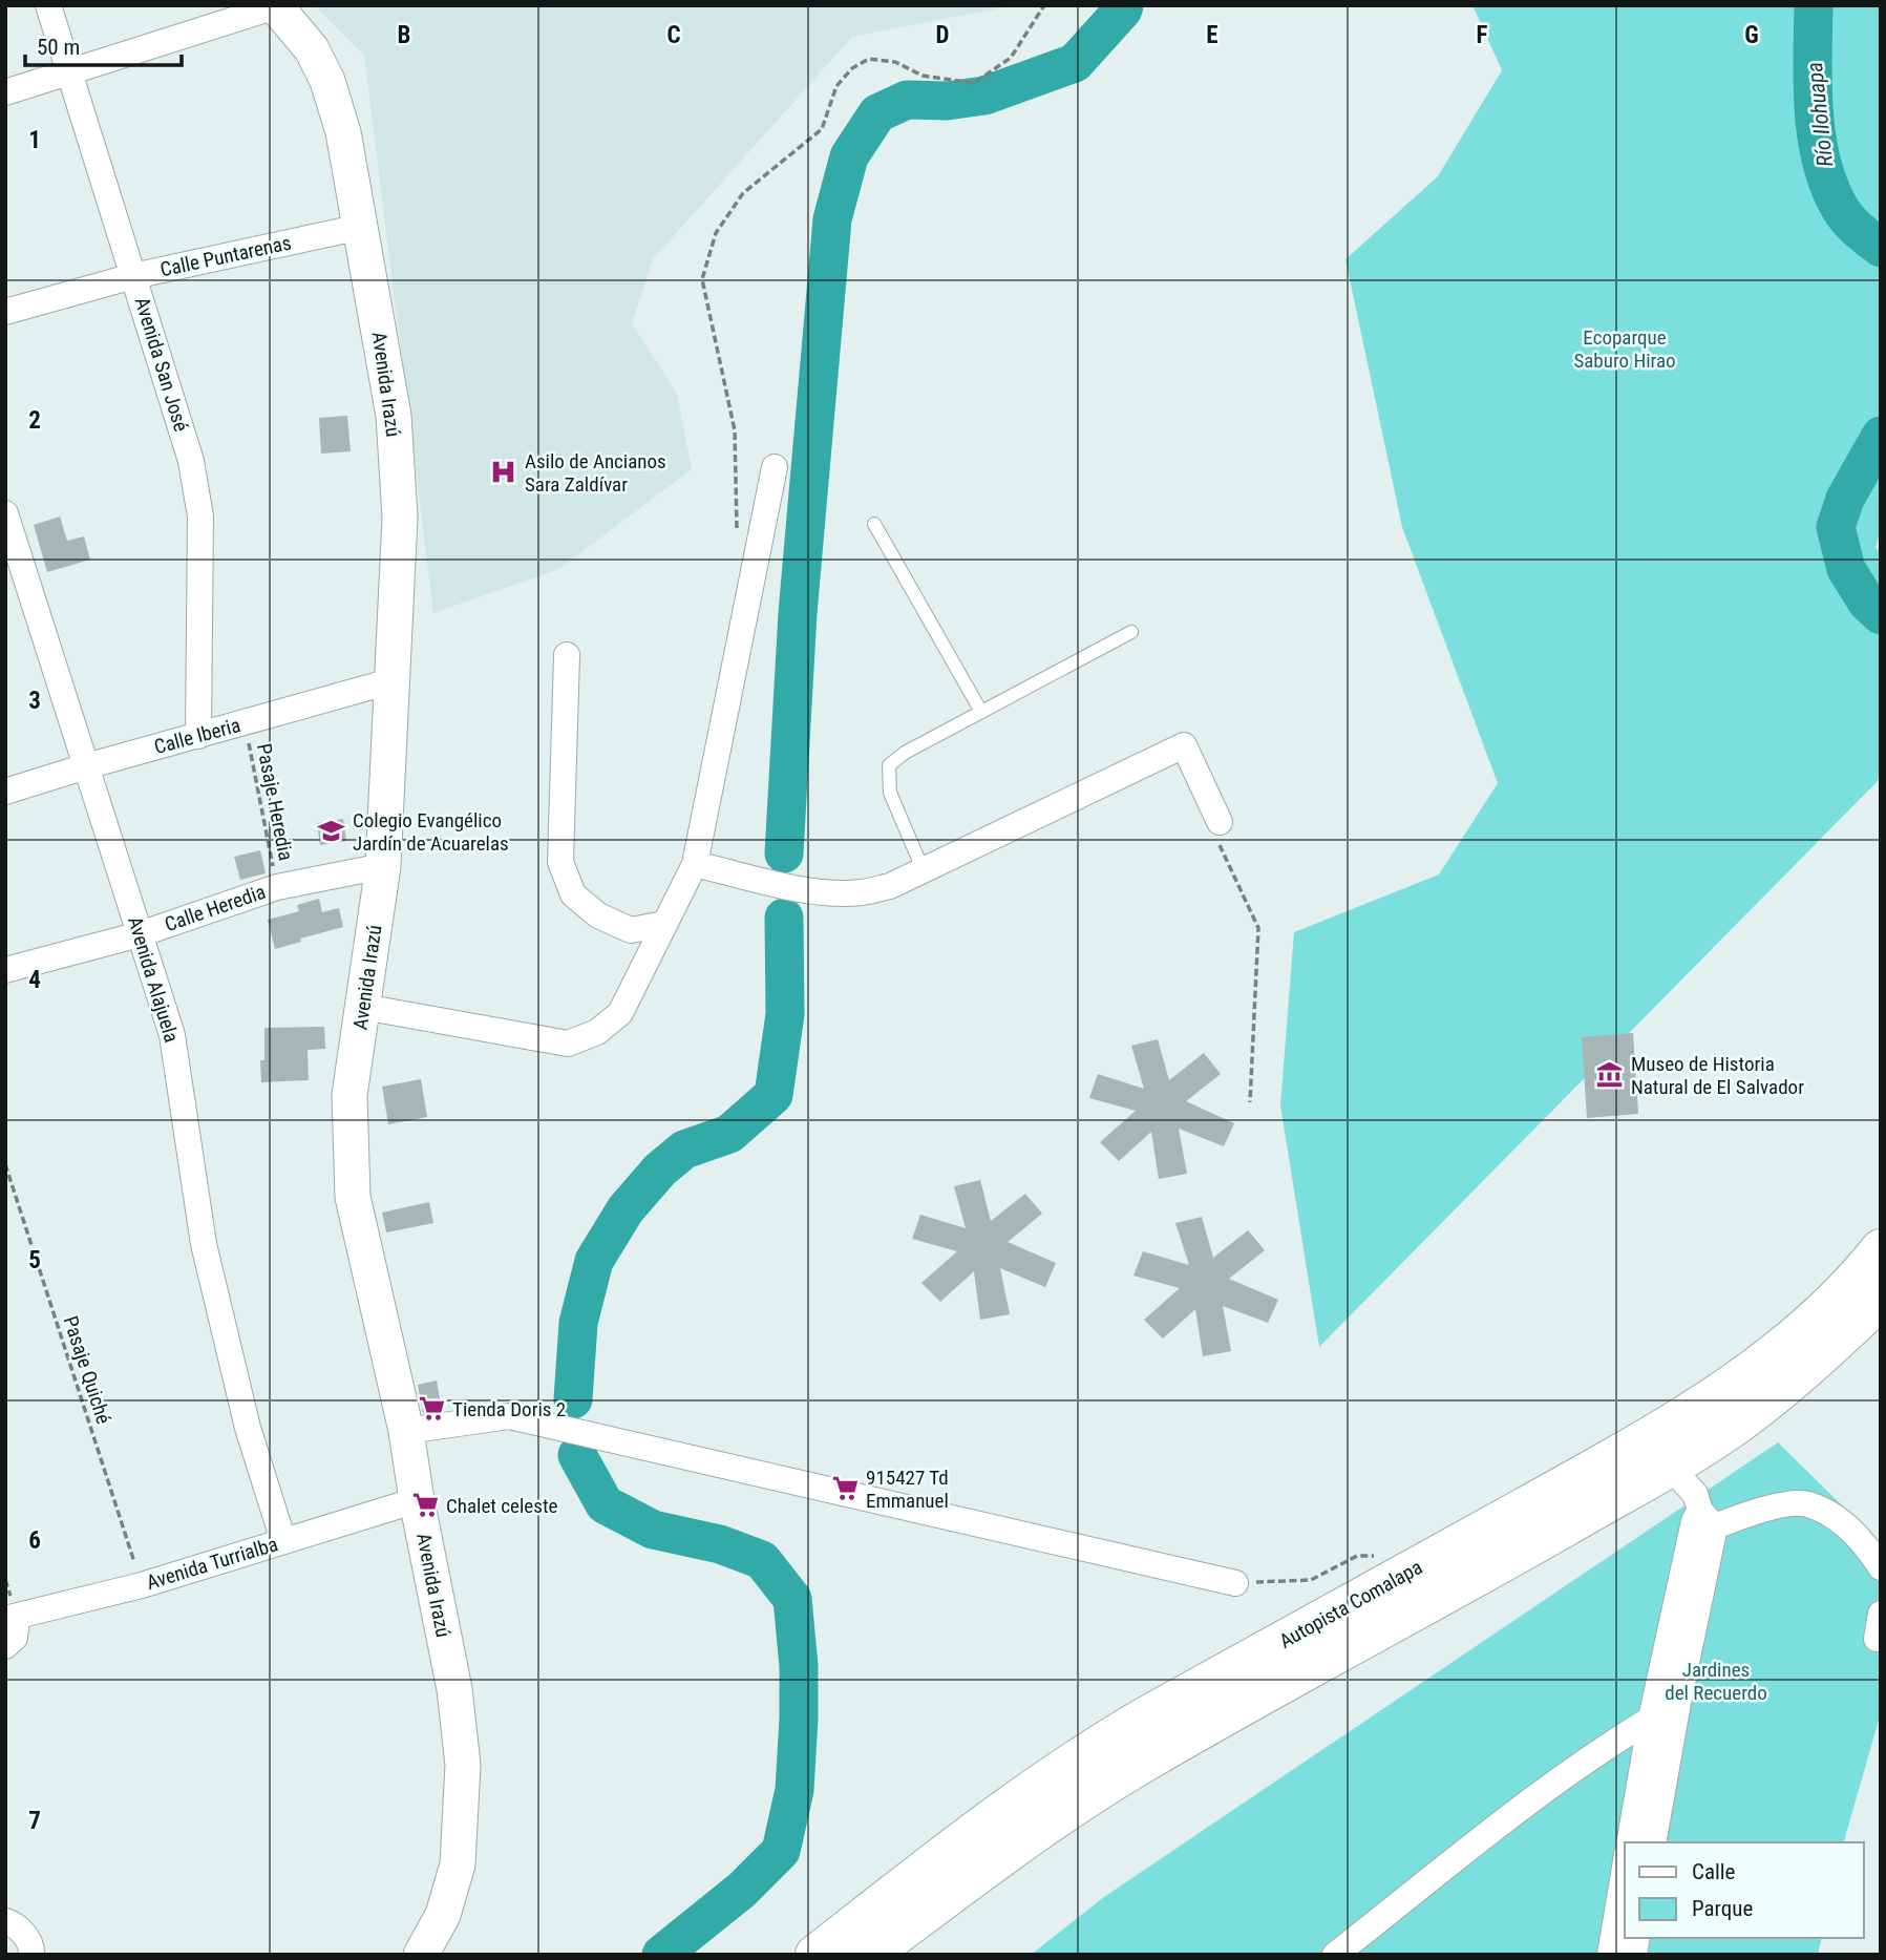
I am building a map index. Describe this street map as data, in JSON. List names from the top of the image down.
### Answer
{
  "streets": {
    "highway": ["Autopista Comalapa"],
    "street": [
      "Calle Puntarenas",
      "Avenida San José",
      "Avenida Irazú",
      "Calle Iberia",
      "Calle Heredia",
      "Avenida Alajuela",
      "Avenida Turrialba"
    ],
    "path": ["Pasaje Heredia", "Pasaje Quiché"]
  },
  "crossings": [
    ["Calle Puntarenas", "Avenida San José"],
    ["Calle Puntarenas", "Avenida Irazú"],
    ["Avenida San José", "Calle Iberia"],
    ["Avenida Irazú", "Calle Iberia"],
    ["Avenida Irazú", "Calle Heredia"],
    ["Avenida Irazú", "Avenida Turrialba"],
    ["Calle Iberia", "Pasaje Heredia"],
    ["Calle Iberia", "Avenida Alajuela"],
    ["Pasaje Heredia", "Calle Heredia"],
    ["Calle Heredia", "Avenida Alajuela"],
    ["Avenida Alajuela", "Avenida Turrialba"],
    ["Pasaje Quiché", "Avenida Turrialba"]
  ],
  "water": ["Río Ilohuapa"],
  "parks": ["Ecoparque Saburo Hirao", "Jardines del Recuerdo"],
  "places": {
    "hospital": ["Asilo de Ancianos Sara Zaldívar"],
    "school or university": ["Colegio Evangélico Jardín de Acuarelas"],
    "museum": ["Museo de Historia Natural de El Salvador"],
    "supermarket": ["Tienda Doris 2", "915427 Td Emmanuel", "Chalet celeste"]
  },
  "legend": ["Calle", "Parque"],
  "scale_bar": "50 m",
  "grid": {
    "columns": [
      "B",
      "C",
      "D",
      "E",
      "F",
      "G"
    ],
    "rows": [
      "1",
      "2",
      "3",
      "4",
      "5",
      "6",
      "7"
    ]
  }
}
